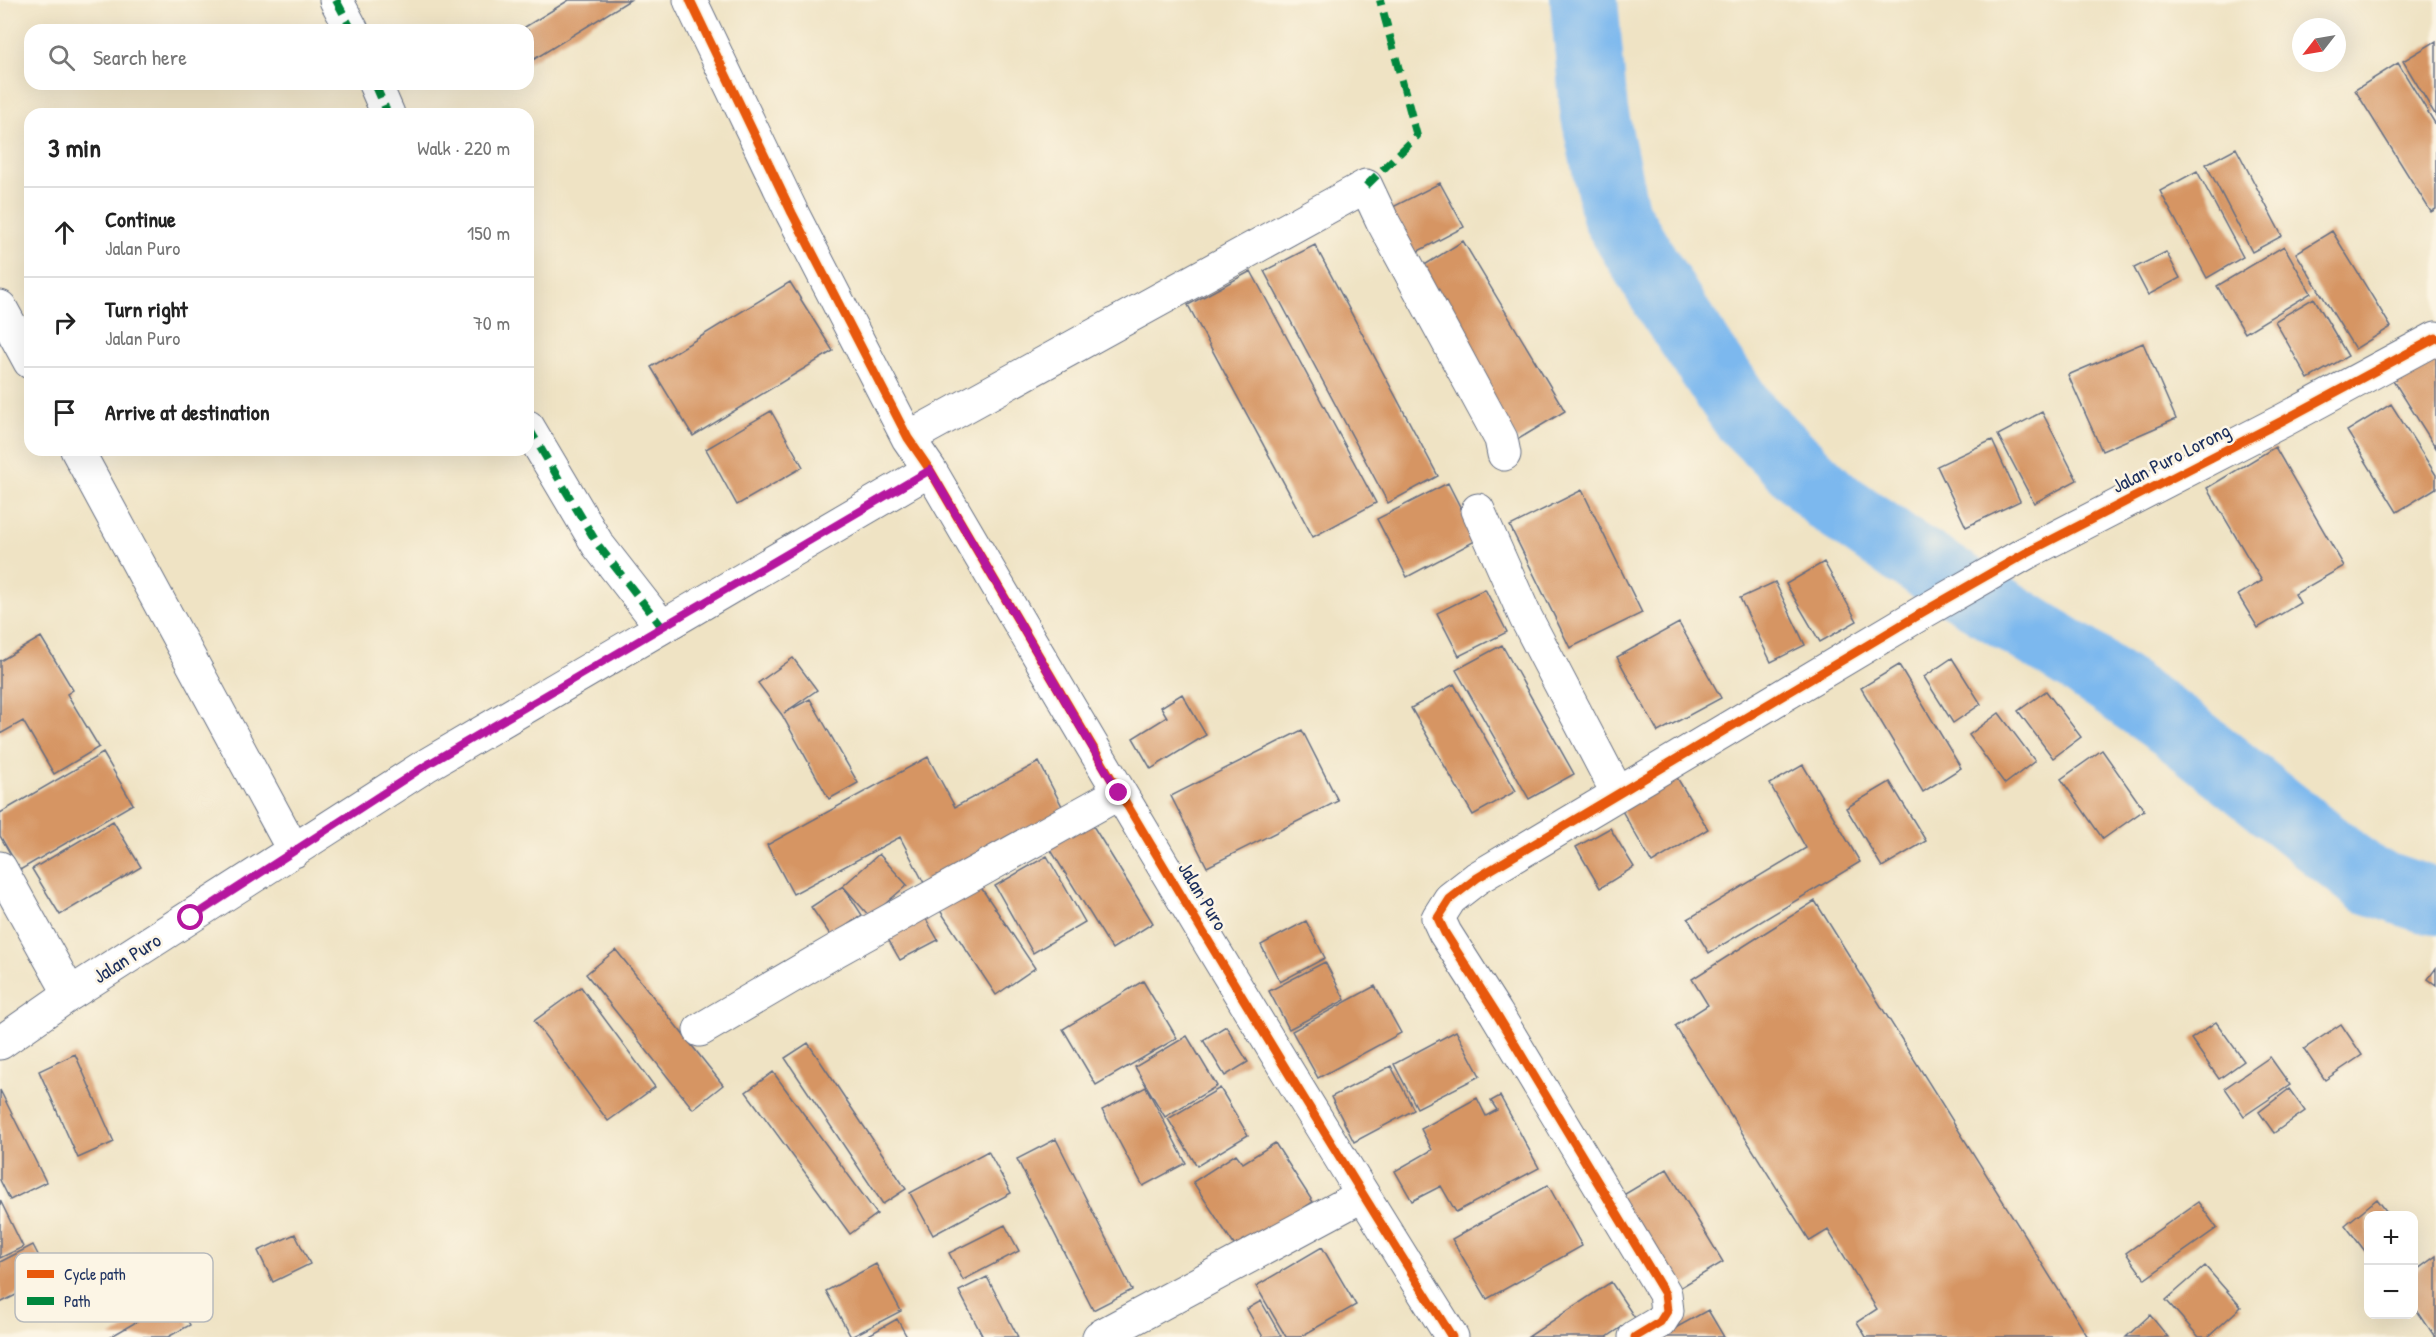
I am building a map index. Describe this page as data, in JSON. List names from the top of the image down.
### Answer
{
  "streets": {
    "street": ["Jalan Puro Lorong", "Jalan Puro"]
  },
  "legend": ["Cycle path", "Path"],
  "north": "bottom left",
  "page": {
    "search": "Search here",
    "heading": ["3 min", "Walk · 220 m"],
    "list": [
      ["Continue", "Jalan Puro", "150 m"],
      ["Turn right", "Jalan Puro", "70 m"],
      "Arrive at destination"
    ],
    "map_buttons": ["+", "−"]
  }
}
